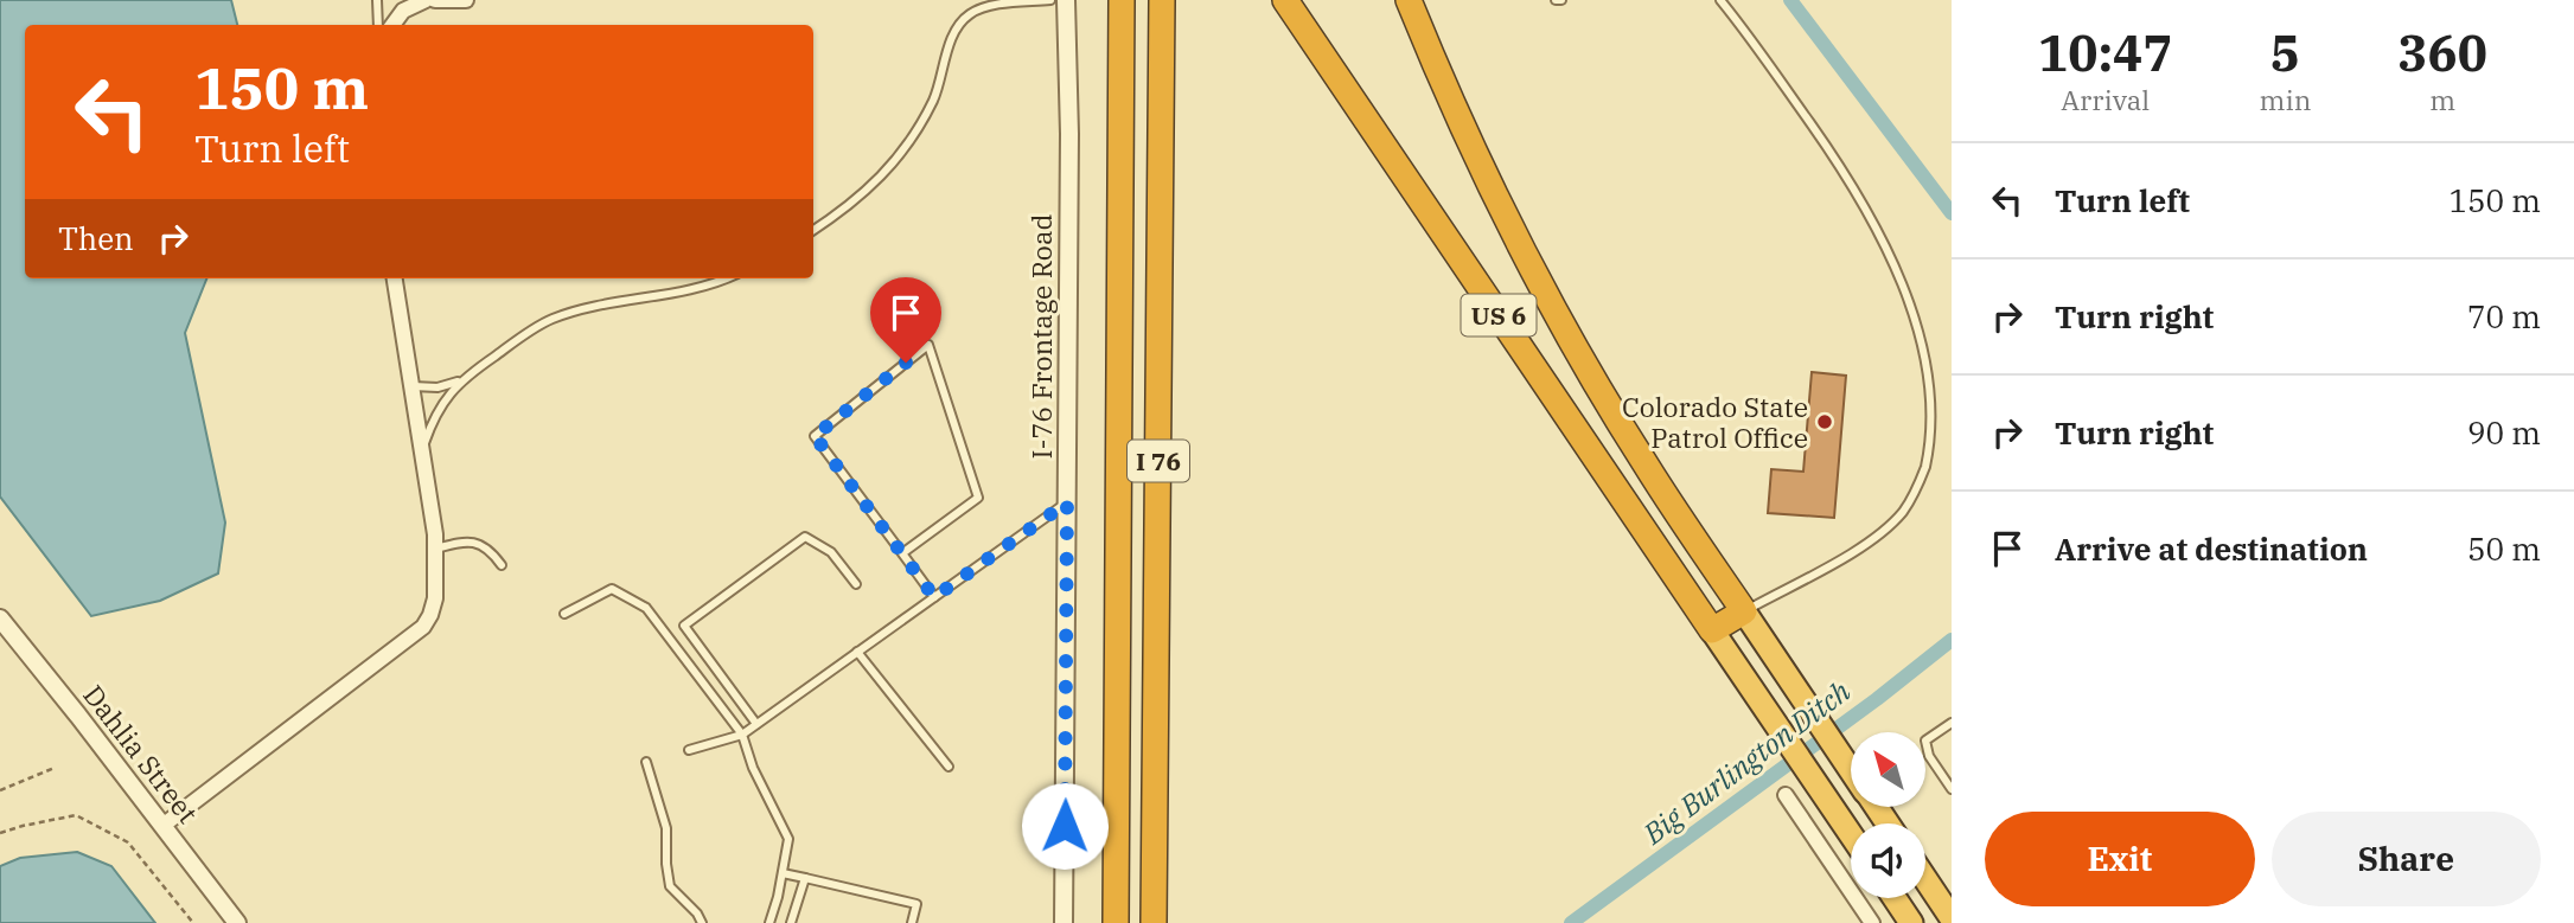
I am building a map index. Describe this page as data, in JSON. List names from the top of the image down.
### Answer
{
  "streets": {
    "highway": ["US 6", "I 76"],
    "street": ["I-76 Frontage Road", "Dahlia Street"]
  },
  "water": ["Big Burlington Ditch"],
  "places": ["Colorado State Patrol Office"],
  "north": "top left",
  "page": {
    "eta": [
      "10:47",
      "Arrival",
      "5",
      "min",
      "360",
      "m"
    ],
    "turn": ["150 m", "Turn left"],
    "list": [
      {
        "name": "Turn left",
        "value": "150 m"
      },
      {
        "name": "Turn right",
        "value": "70 m"
      },
      {
        "name": "Turn right",
        "value": "90 m"
      },
      {
        "name": "Arrive at destination",
        "value": "50 m"
      }
    ],
    "then": "Then",
    "buttons": ["Exit", "Share"]
  }
}
